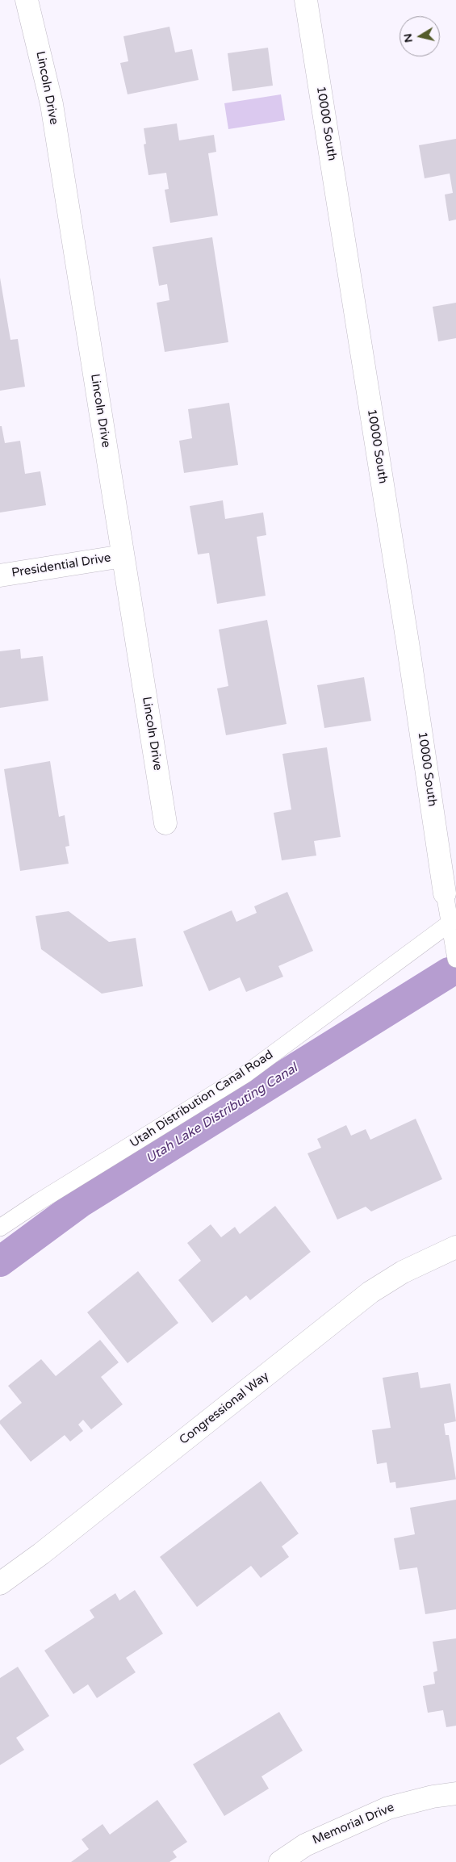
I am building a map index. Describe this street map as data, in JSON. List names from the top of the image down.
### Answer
{
  "streets": {
    "street": [
      "Lincoln Drive",
      "10000 South",
      "Presidential Drive",
      "Congressional Way",
      "Memorial Drive"
    ],
    "lane": ["Utah Distribution Canal Road"]
  },
  "crossings": [
    ["Lincoln Drive", "Presidential Drive"]
  ],
  "water": ["Utah Lake Distributing Canal"],
  "north": "left"
}
